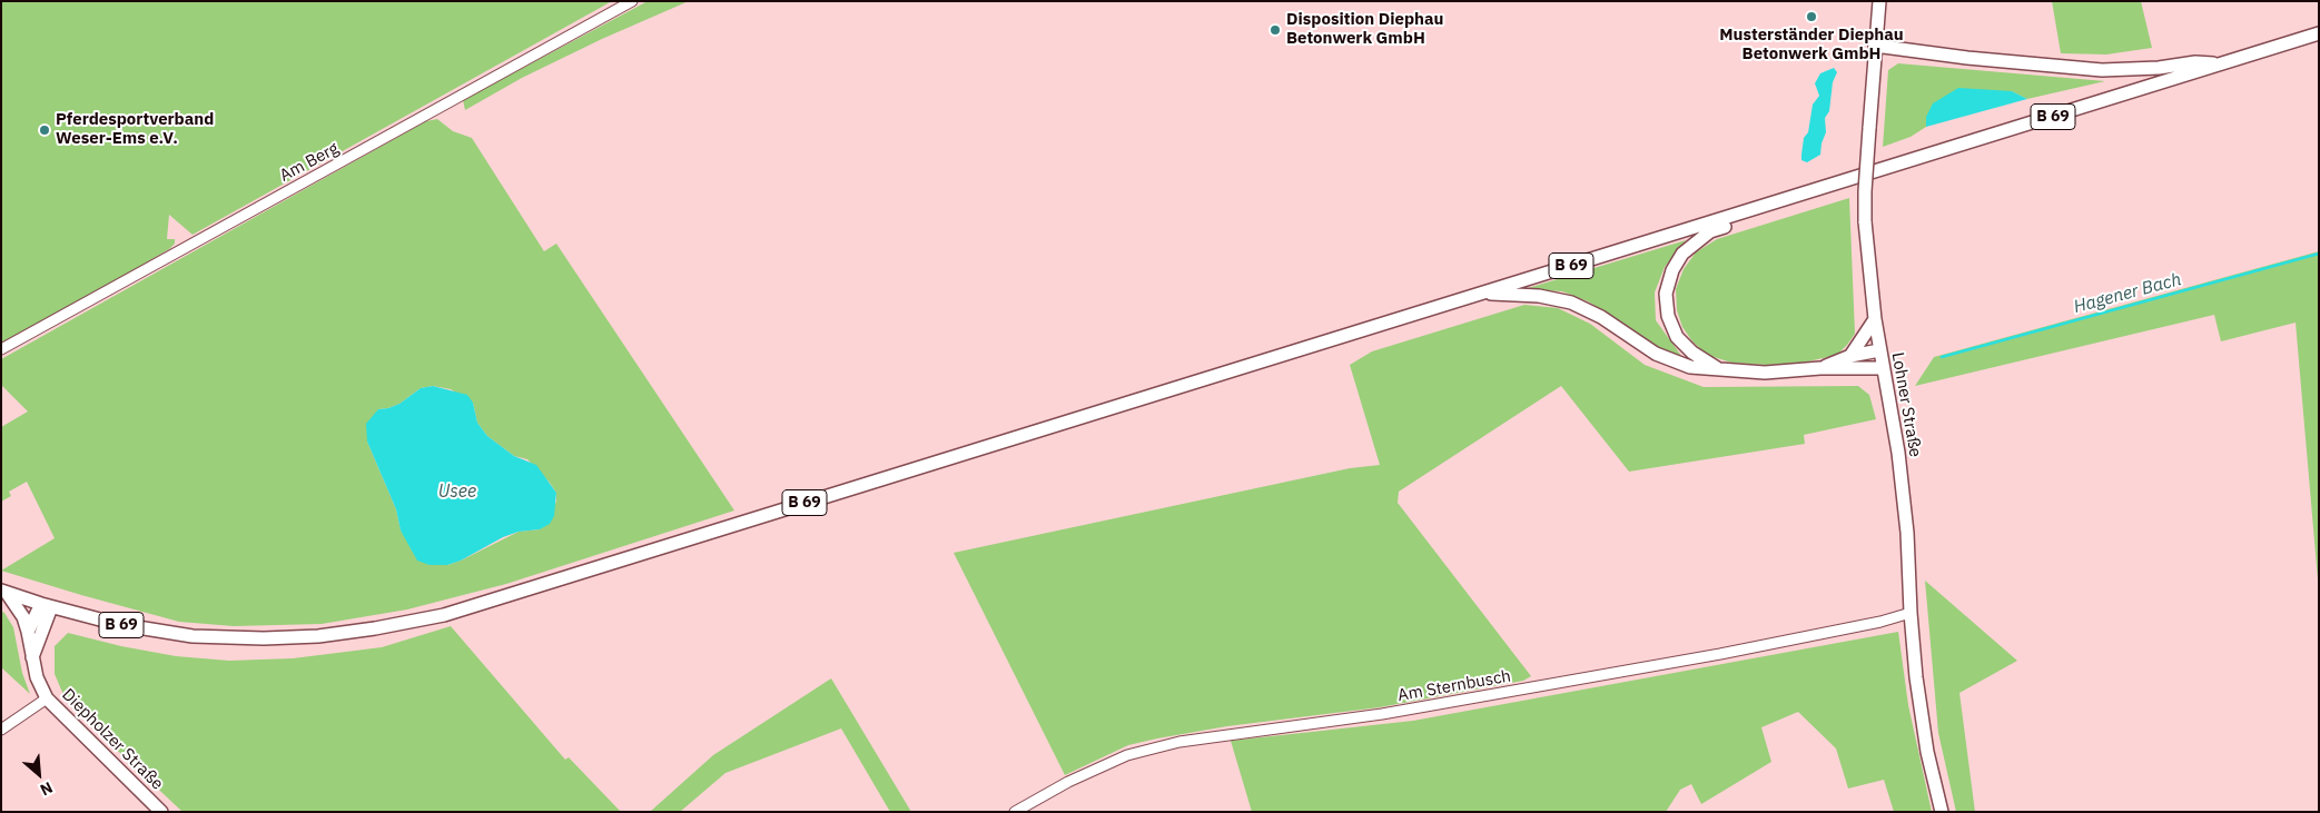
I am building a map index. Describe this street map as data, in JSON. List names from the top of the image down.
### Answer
{
  "streets": {
    "main road": ["B 69", "Lohner Straße", "Diepholzer Straße"],
    "street": ["Am Berg", "Am Sternbusch"]
  },
  "crossings": [
    ["B 69", "Diepholzer Straße"],
    ["Lohner Straße", "Am Sternbusch"]
  ],
  "water": ["Hagener Bach", "Usee"],
  "places": ["Musterständer Diephau Betonwerk GmbH", "Disposition Diephau Betonwerk GmbH", "Pferdesportverband Weser-Ems e.V."],
  "north": "bottom right"
}
